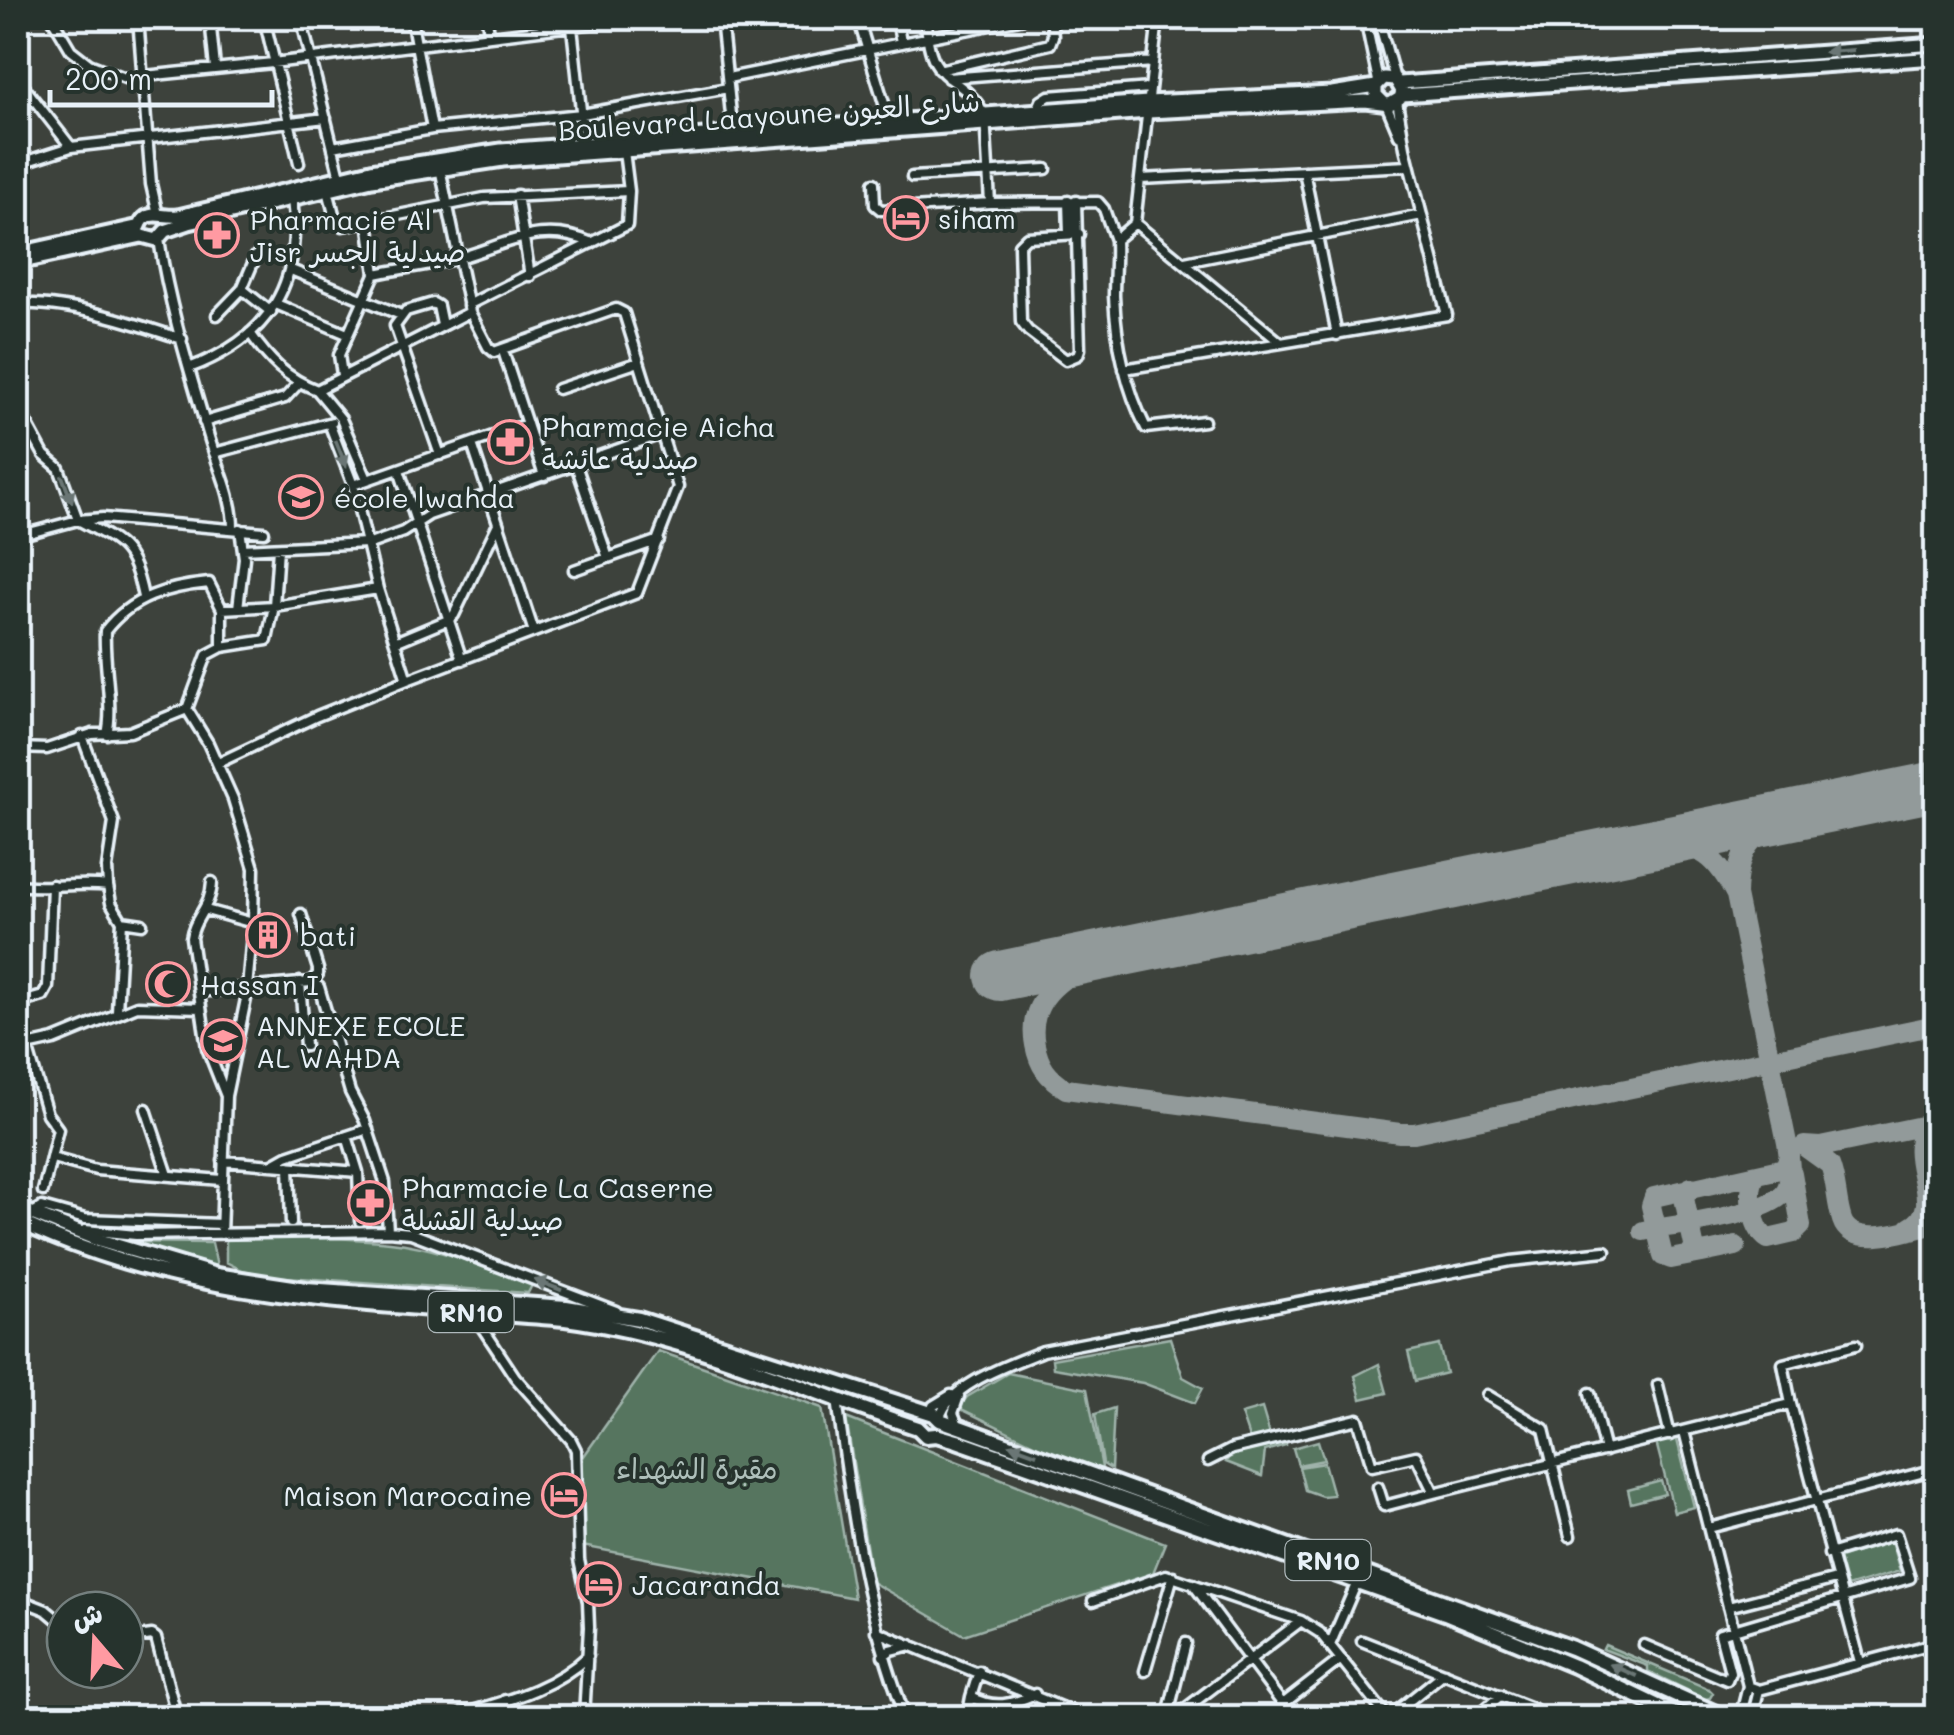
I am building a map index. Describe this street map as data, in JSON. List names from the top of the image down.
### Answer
{
  "streets": {
    "main road": ["RN10"],
    "street": ["Boulevard Laayoune شارع العيون"]
  },
  "parks": ["مقبرة الشهداء"],
  "places": {
    "hotel": ["siham", "Maison Marocaine", "Jacaranda"],
    "pharmacy": ["Pharmacie Al Jisr صيدلية الجسر", "Pharmacie Aicha صيدلية عائشة", "Pharmacie La Caserne صيدلية القشلة"],
    "school or university": ["école lwahda", "ANNEXE ECOLE AL WAHDA"],
    "building": ["bati"],
    "mosque": ["Hassan I"]
  },
  "scale_bar": "200 m",
  "north": "top"
}
